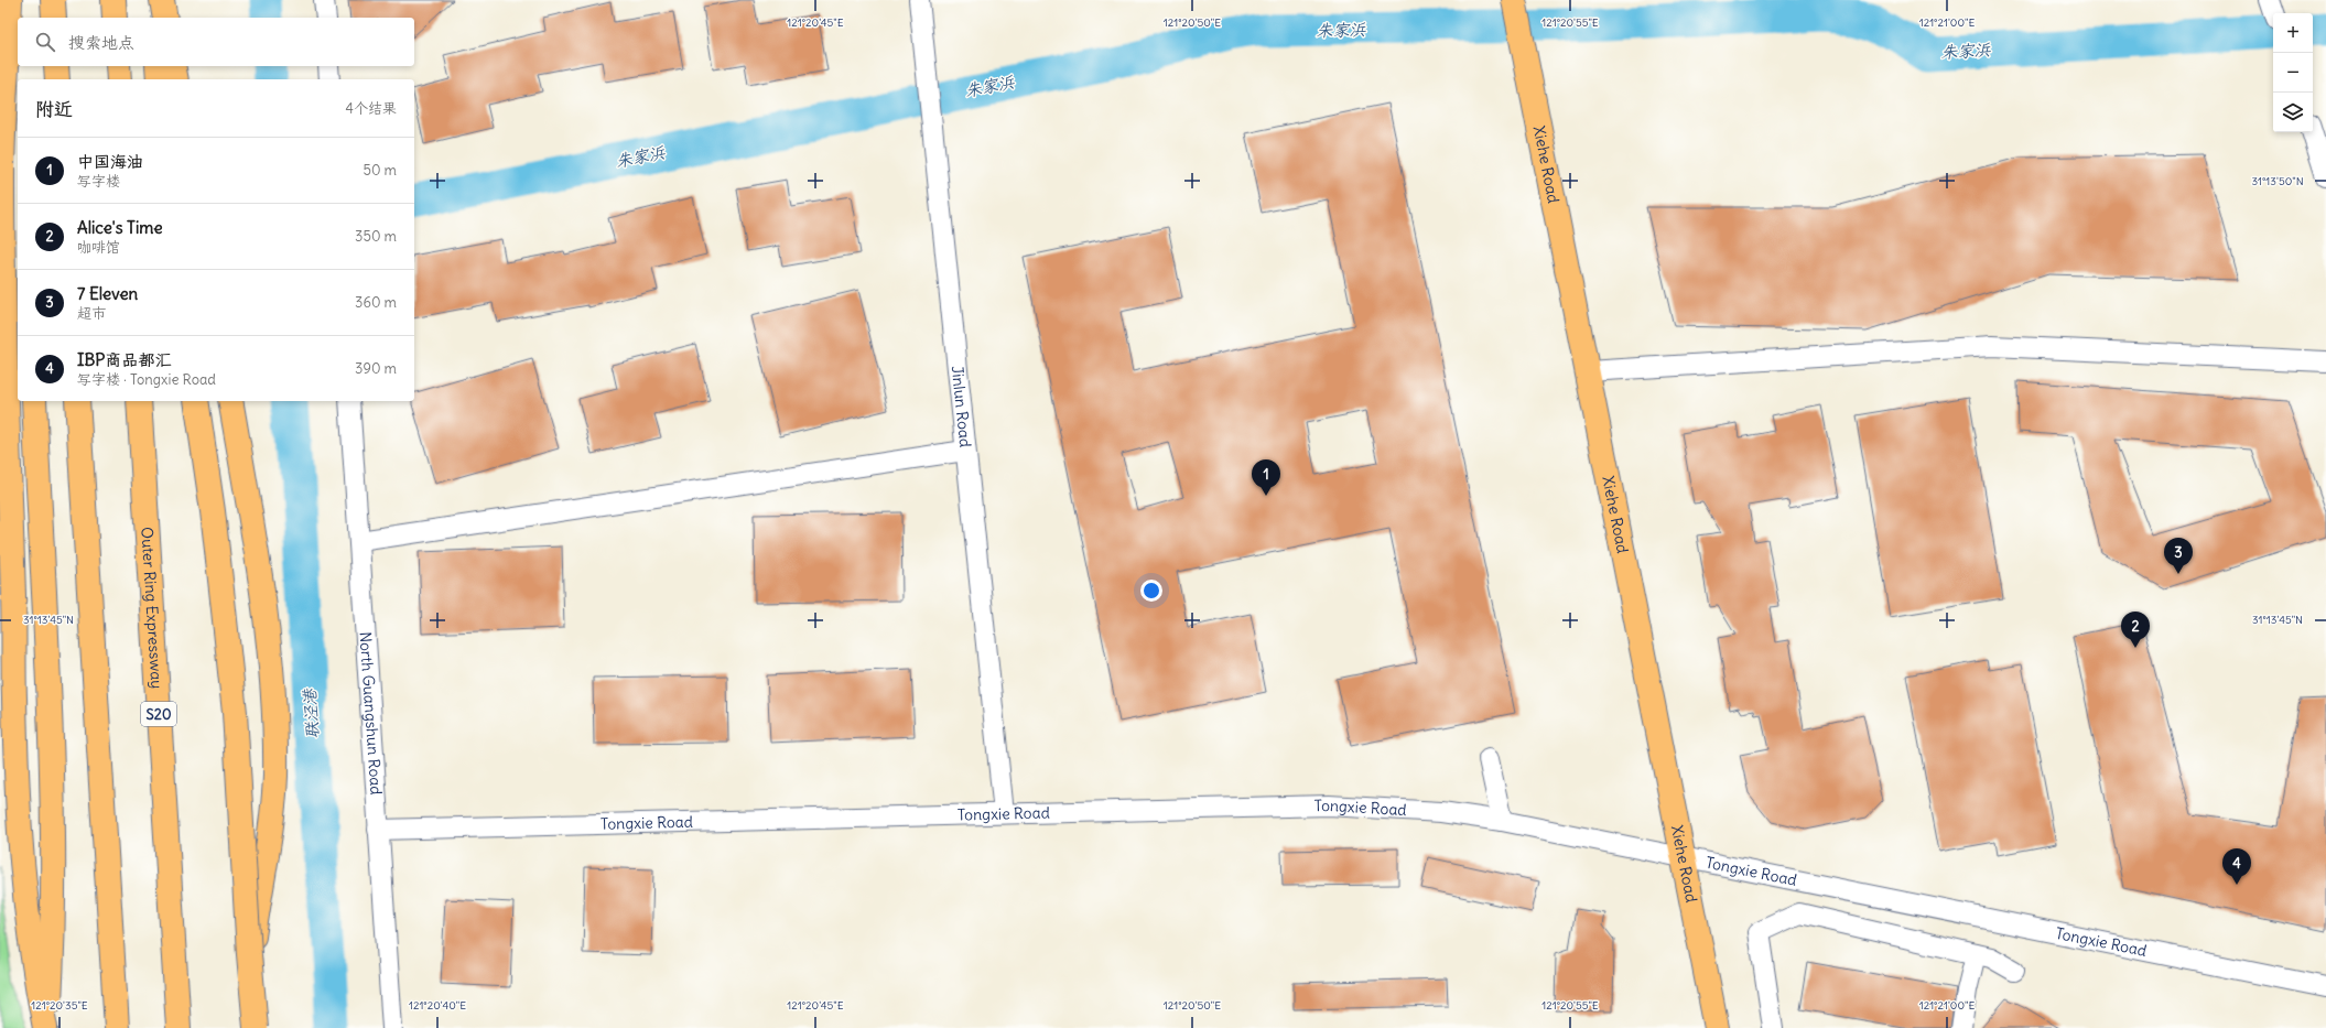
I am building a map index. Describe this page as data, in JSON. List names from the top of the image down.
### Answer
{
  "streets": {
    "main road": ["Xiehe Road", "Outer Ring Expressway", "S20"],
    "street": ["Jinlun Road", "North Guangshun Road", "Tongxie Road"]
  },
  "crossings": [
    ["Xiehe Road", "Tongxie Road"],
    ["Jinlun Road", "Tongxie Road"],
    ["North Guangshun Road", "Tongxie Road"]
  ],
  "water": ["朱家浜", "联泾港"],
  "page": {
    "map_buttons": ["+", "−"],
    "search": "搜索地点",
    "heading": ["附近", "4个结果"],
    "list": [
      {
        "mark": "1",
        "name": "中国海油",
        "note": "写字楼",
        "value": "50 m"
      },
      {
        "mark": "2",
        "name": "Alice's Time",
        "note": "咖啡馆",
        "value": "350 m"
      },
      {
        "mark": "3",
        "name": "7 Eleven",
        "note": "超市",
        "value": "360 m"
      },
      {
        "mark": "4",
        "name": "IBP商品都汇",
        "note": "写字楼 · Tongxie Road",
        "value": "390 m"
      }
    ],
    "pins": [
      "1",
      "3",
      "2",
      "4"
    ]
  },
  "coordinates": [
    "121°20'45\"E",
    "121°20'50\"E",
    "121°20'55\"E",
    "121°21'00\"E",
    "31°13'50\"N",
    "31°13'45\"N",
    "121°20'35\"E",
    "121°20'40\"E"
  ]
}
